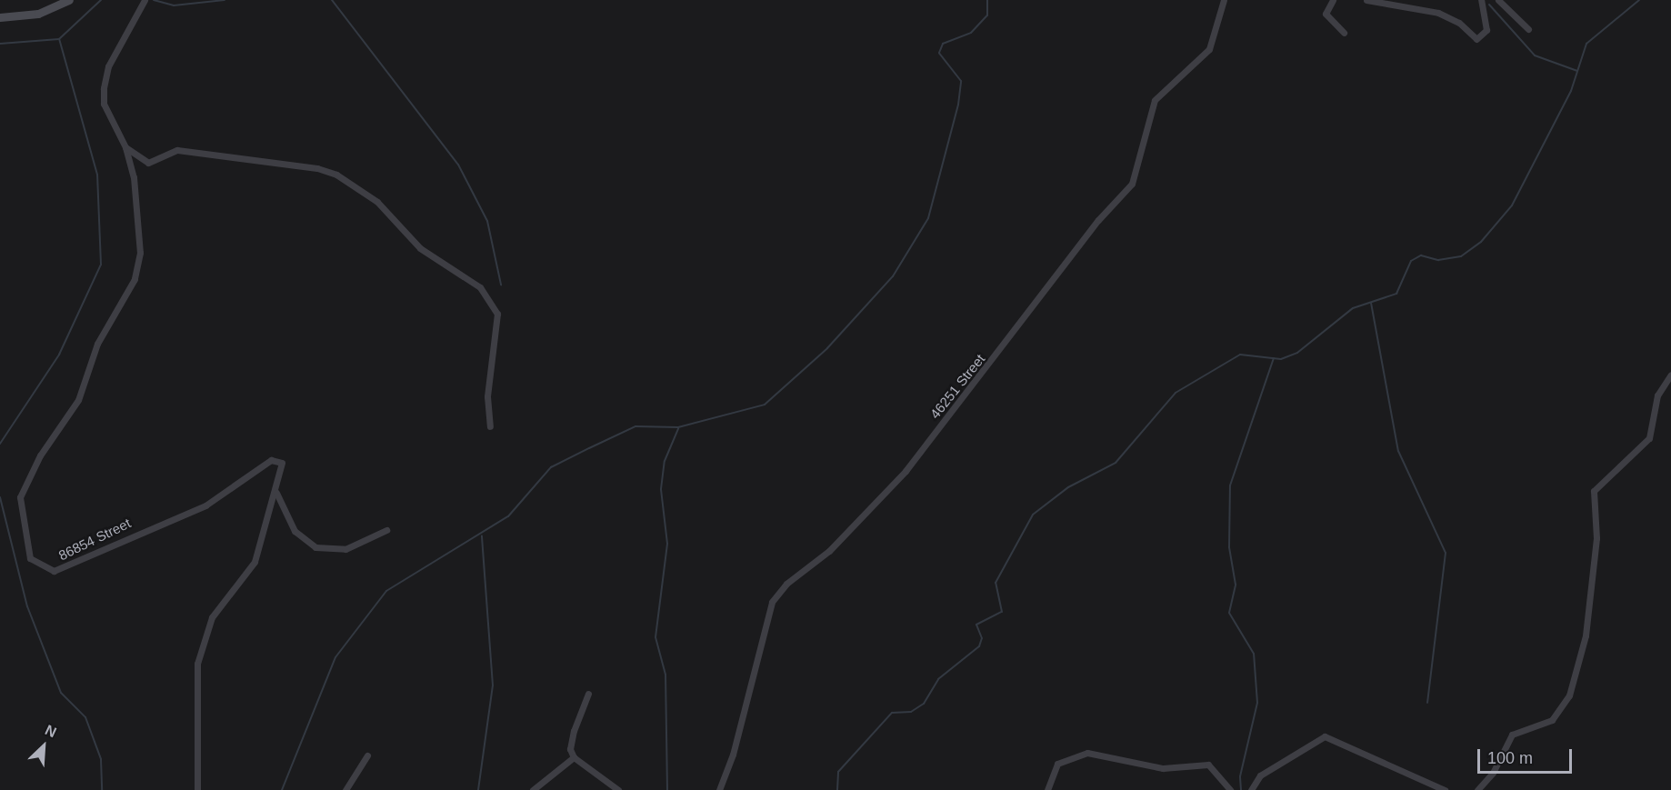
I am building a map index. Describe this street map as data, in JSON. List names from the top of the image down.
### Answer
{
  "streets": {
    "street": ["46251 Street", "86854 Street"]
  },
  "scale_bar": "100 m",
  "north": "top right"
}
